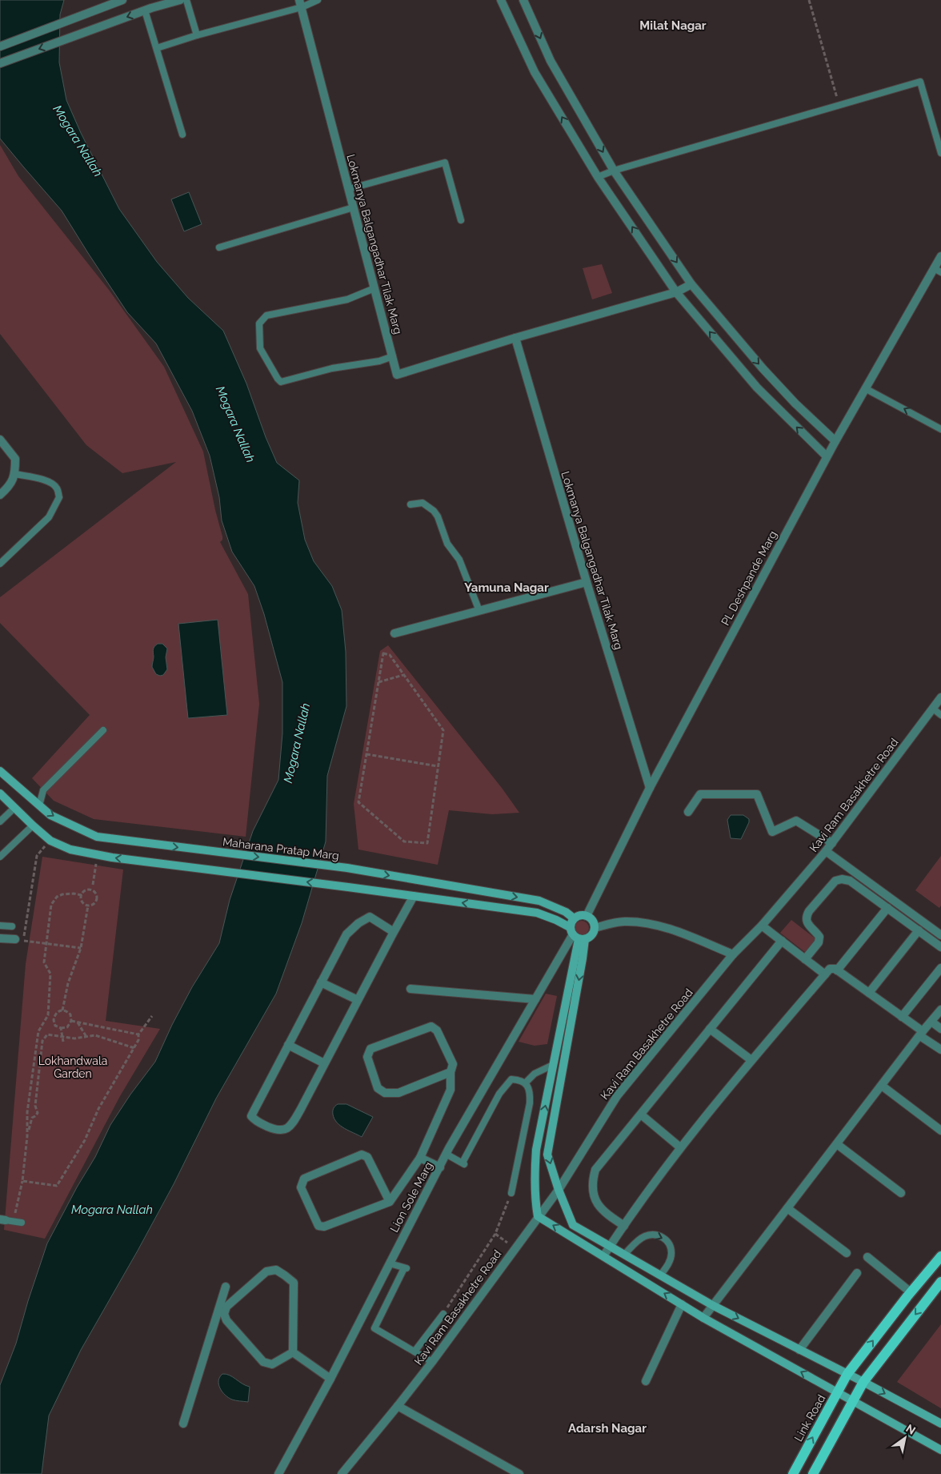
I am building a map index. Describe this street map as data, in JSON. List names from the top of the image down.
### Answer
{
  "streets": {
    "main road": ["Maharana Pratap Marg", "Link Road"],
    "street": [
      "Lokmanya Balgangadhar Tilak Marg",
      "PL Deshpande Marg",
      "Kavi Ram Basakhetre Road",
      "Lion Sole Marg"
    ]
  },
  "crossings": [
    ["Lokmanya Balgangadhar Tilak Marg", "PL Deshpande Marg"],
    ["PL Deshpande Marg", "Maharana Pratap Marg"],
    ["PL Deshpande Marg", "Lion Sole Marg"],
    ["Maharana Pratap Marg", "Lion Sole Marg"]
  ],
  "districts": ["Milat Nagar", "Yamuna Nagar", "Adarsh Nagar"],
  "water": ["Mogara Nallah"],
  "parks": ["Lokhandwala Garden"],
  "north": "top right"
}
